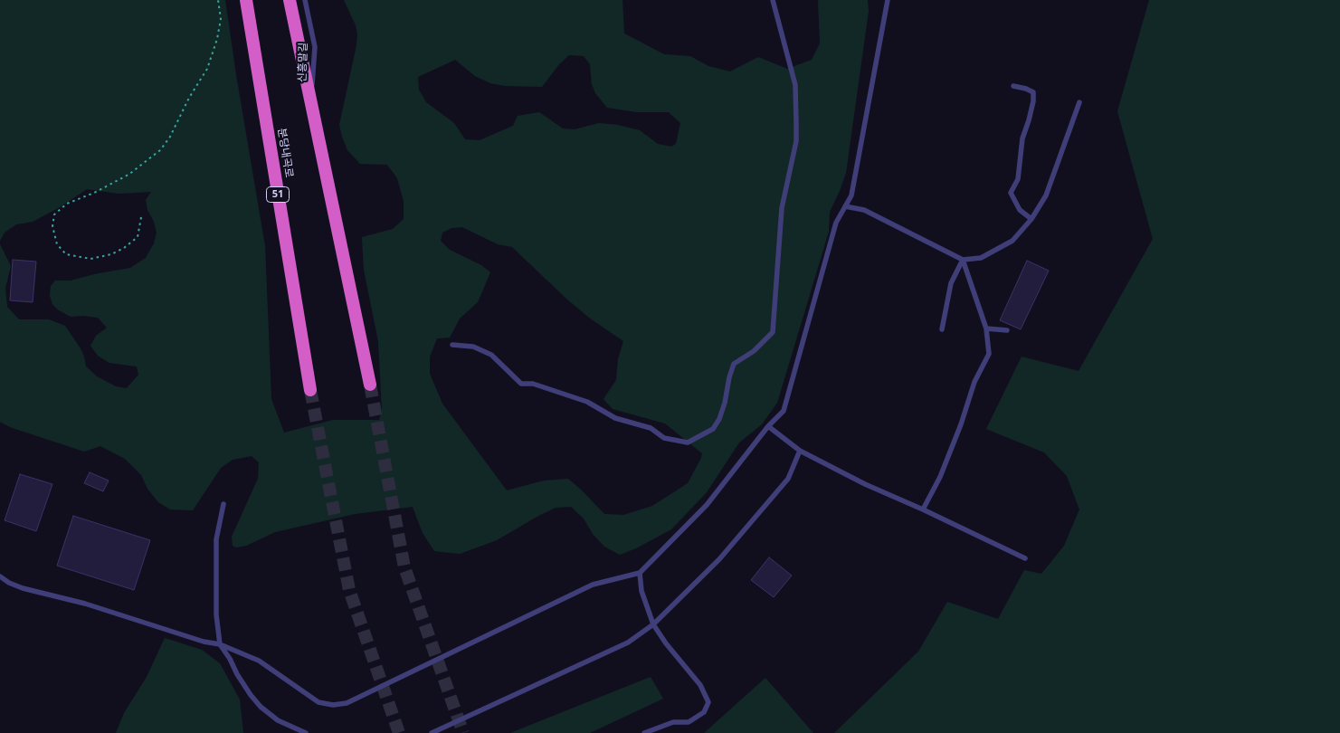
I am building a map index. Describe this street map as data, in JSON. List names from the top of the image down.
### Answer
{
  "streets": {
    "highway": ["분당내곡로", "51"],
    "lane": ["신흥말길"]
  }
}
